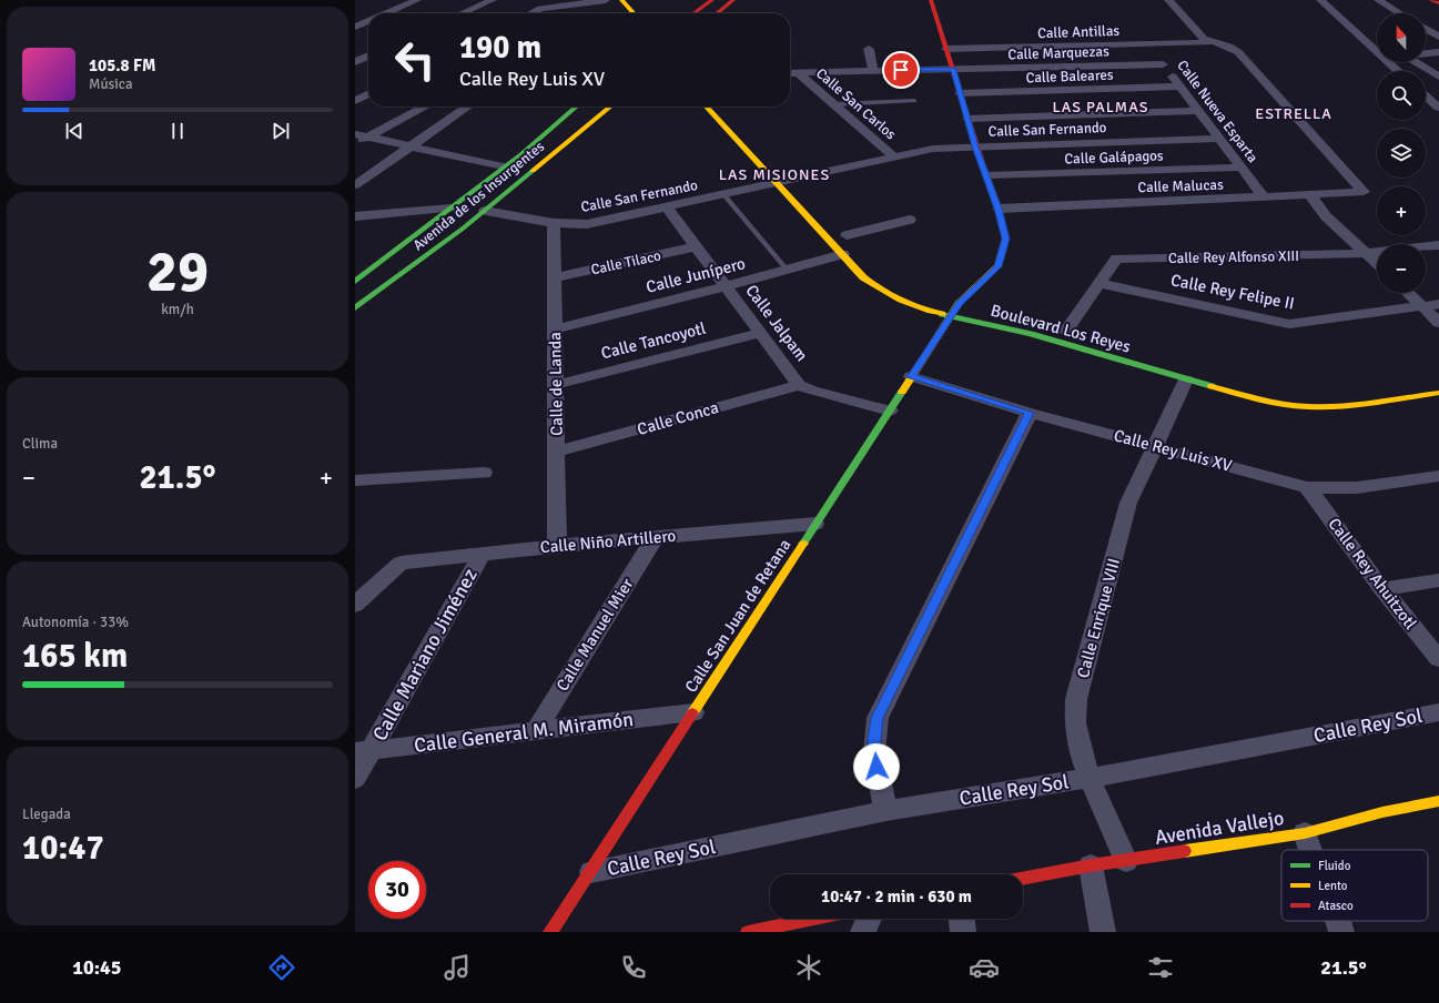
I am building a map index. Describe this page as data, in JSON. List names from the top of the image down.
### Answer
{
  "streets": {
    "main road": [
      "Avenida de los Insurgentes",
      "Boulevard Los Reyes",
      "Calle San Juan de Retana",
      "Avenida Vallejo"
    ],
    "street": [
      "Calle Antillas",
      "Calle Marquezas",
      "Calle Baleares",
      "Calle San Carlos",
      "Calle Nueva Esparta",
      "Calle San Fernando",
      "Calle Galápagos",
      "Calle Malucas",
      "Calle Rey Alfonso XIII",
      "Calle Tilaco",
      "Calle Junípero",
      "Calle Rey Felipe II",
      "Calle Jalpam",
      "Calle Tancoyotl",
      "Calle de Landa",
      "Calle Conca",
      "Calle Rey Luis XV",
      "Calle Niño Artillero",
      "Calle Rey Ahuitzotl",
      "Calle Enrique VIII",
      "Calle Manuel Mier",
      "Calle Mariano Jiménez",
      "Calle Rey Sol",
      "Calle General M. Miramón"
    ]
  },
  "crossings": [
    ["Calle Antillas", "Calle Nueva Esparta"],
    ["Calle Antillas", "Calle Malucas"],
    ["Calle Antillas", "Calle San Juan de Retana"],
    ["Calle Marquezas", "Calle San Carlos"],
    ["Calle Marquezas", "Calle Nueva Esparta"],
    ["Calle Marquezas", "Calle San Juan de Retana"],
    ["Calle Baleares", "Calle Nueva Esparta"],
    ["Calle Baleares", "Calle San Juan de Retana"],
    ["Calle San Carlos", "Calle San Fernando"],
    ["Calle Nueva Esparta", "Calle San Fernando"],
    ["Calle Nueva Esparta", "Calle Galápagos"],
    ["Calle Nueva Esparta", "Calle Malucas"],
    ["Calle San Fernando", "Avenida de los Insurgentes"],
    ["Calle San Fernando", "Calle Jalpam"],
    ["Calle San Fernando", "Boulevard Los Reyes"],
    ["Calle San Fernando", "Calle de Landa"],
    ["Calle San Fernando", "Calle San Juan de Retana"],
    ["Calle Galápagos", "Calle San Juan de Retana"],
    ["Calle Malucas", "Calle San Juan de Retana"],
    ["Calle Rey Alfonso XIII", "Calle Rey Felipe II"],
    ["Calle Tilaco", "Calle Jalpam"],
    ["Calle Tilaco", "Calle de Landa"],
    ["Calle Junípero", "Calle Jalpam"],
    ["Calle Junípero", "Boulevard Los Reyes"],
    ["Calle Junípero", "Calle de Landa"],
    ["Calle Jalpam", "Calle Tancoyotl"],
    ["Calle Jalpam", "Calle Conca"],
    ["Calle Jalpam", "Calle San Juan de Retana"],
    ["Boulevard Los Reyes", "Calle San Juan de Retana"],
    ["Boulevard Los Reyes", "Calle Enrique VIII"],
    ["Calle Tancoyotl", "Calle de Landa"],
    ["Calle de Landa", "Calle Conca"],
    ["Calle de Landa", "Calle Niño Artillero"],
    ["Calle Rey Luis XV", "Calle Rey Ahuitzotl"],
    ["Calle Rey Luis XV", "Calle San Juan de Retana"],
    ["Calle Rey Luis XV", "Calle Enrique VIII"],
    ["Calle Niño Artillero", "Calle San Juan de Retana"],
    ["Calle Niño Artillero", "Calle Manuel Mier"],
    ["Calle Niño Artillero", "Calle Mariano Jiménez"],
    ["Calle San Juan de Retana", "Calle Rey Sol"],
    ["Calle San Juan de Retana", "Calle General M. Miramón"],
    ["Calle Enrique VIII", "Calle Rey Sol"],
    ["Calle Enrique VIII", "Avenida Vallejo"],
    ["Calle Manuel Mier", "Calle General M. Miramón"],
    ["Calle Mariano Jiménez", "Calle General M. Miramón"]
  ],
  "districts": ["LAS PALMAS", "ESTRELLA", "LAS MISIONES"],
  "legend": ["Fluido", "Lento", "Atasco"],
  "north": "top",
  "page": {
    "map_buttons": ["+", "−"],
    "turn": ["190 m", "Calle Rey Luis XV"],
    "song": ["105.8 FM", "Música"],
    "tile": [
      ["29", "km/h"],
      "Clima",
      ["Autonomía · 33%", "165 km"],
      ["Llegada", "10:47"]
    ],
    "heat": ["−", "21.5°", "+"],
    "limit": "30",
    "trip": "10:47 · 2 min · 630 m",
    "tabs": ["10:45", "21.5°"]
  }
}
